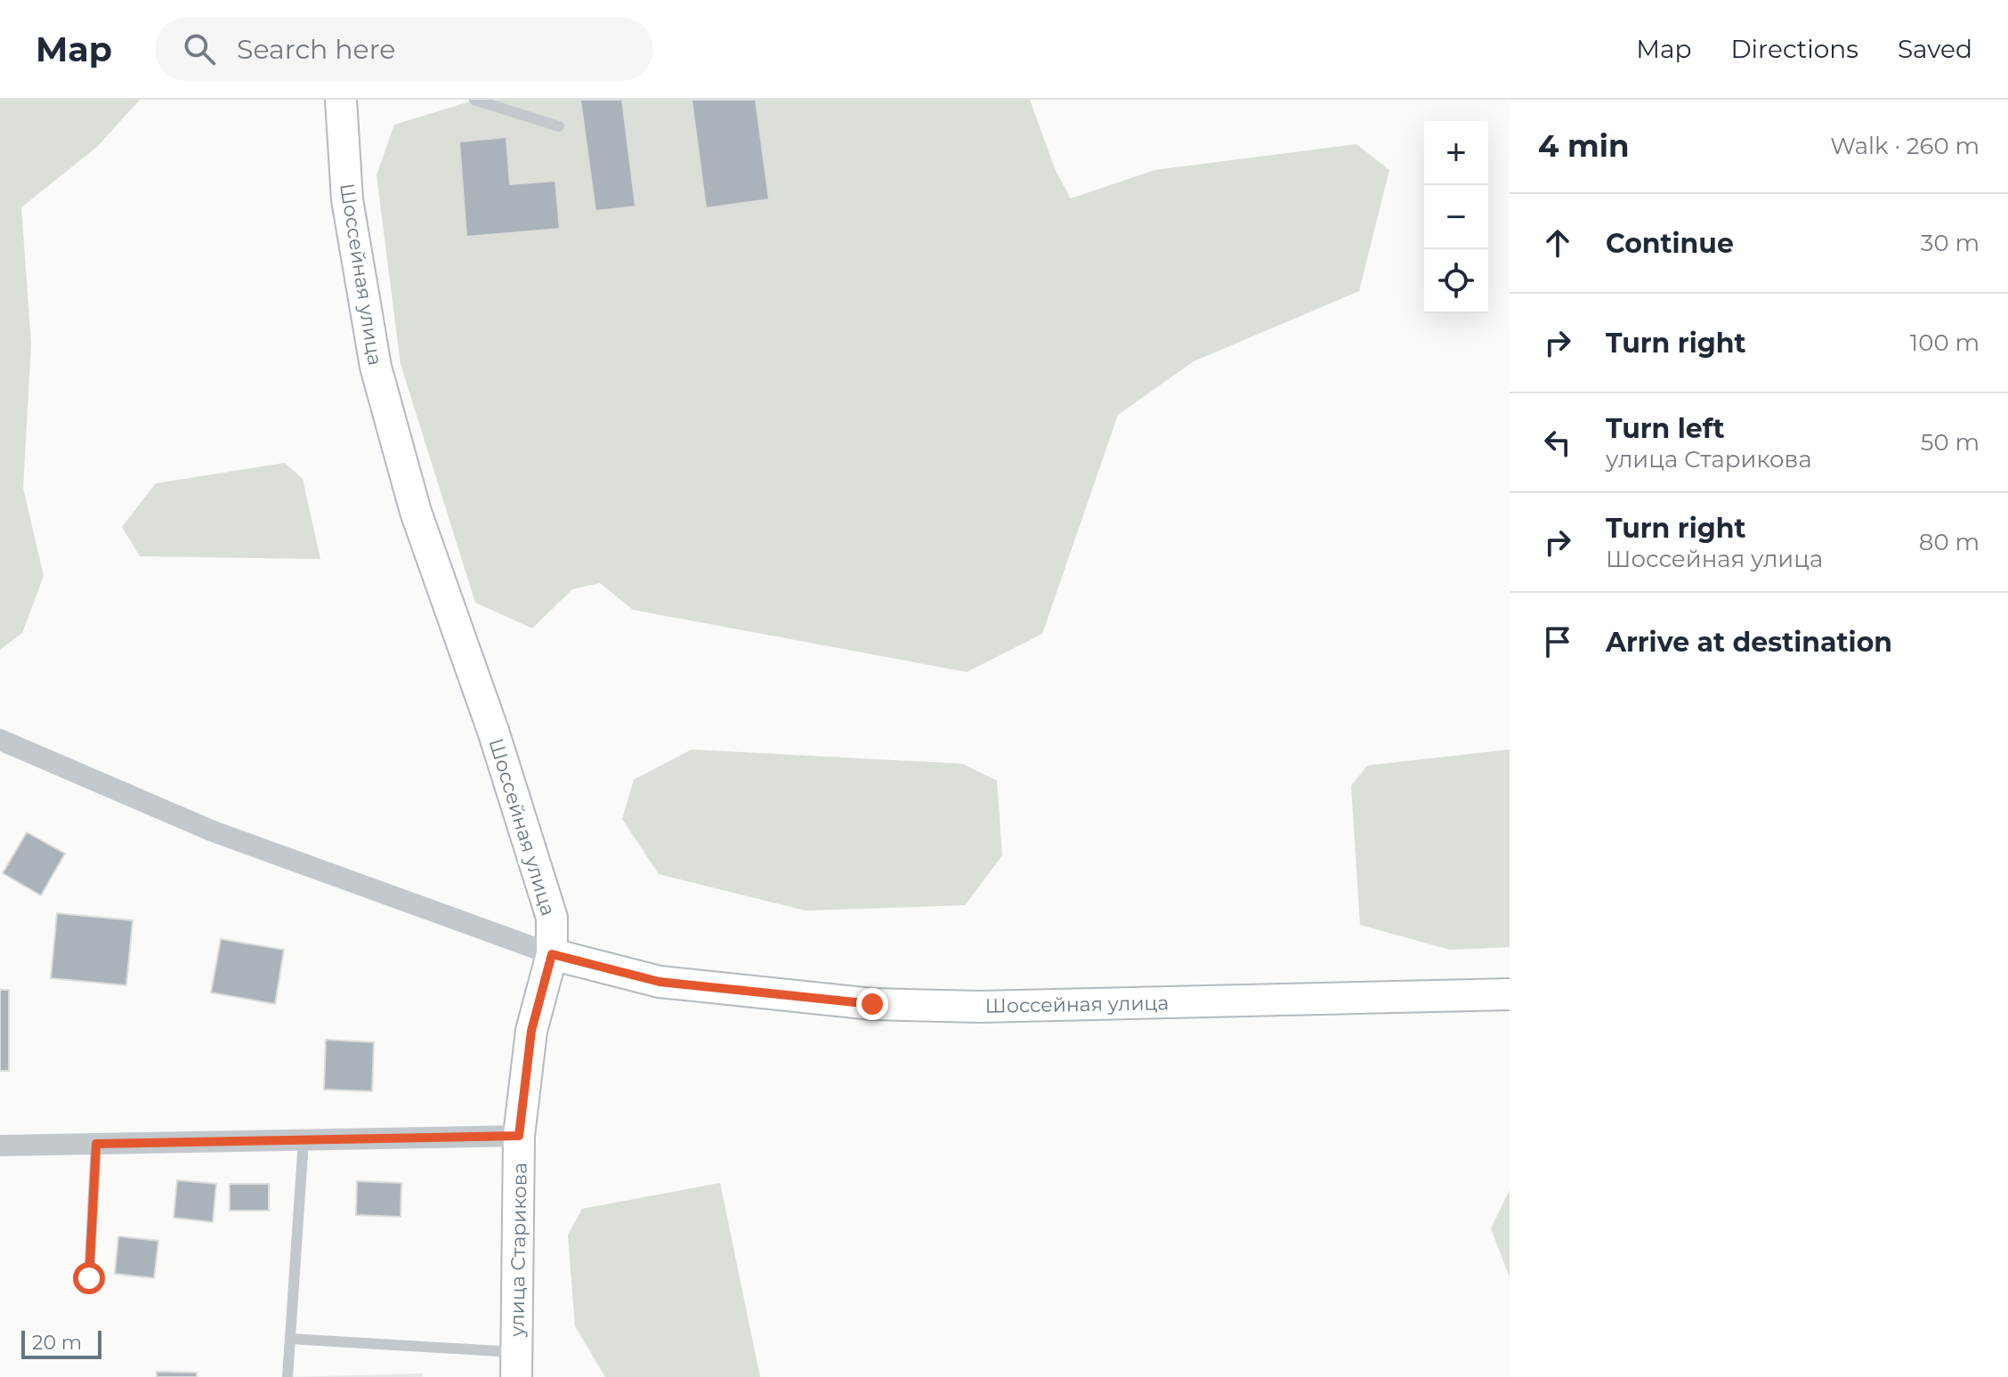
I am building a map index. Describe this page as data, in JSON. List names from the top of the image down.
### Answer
{
  "streets": {
    "street": ["Шоссейная улица", "улица Старикова"]
  },
  "crossings": [
    ["Шоссейная улица", "улица Старикова"]
  ],
  "scale_bar": "20 m",
  "page": {
    "header": "Map",
    "search": "Search here",
    "nav": ["Map", "Directions", "Saved"],
    "heading": ["4 min", "Walk · 260 m"],
    "map_buttons": ["+", "−"],
    "list": [
      ["Continue", "30 m"],
      ["Turn right", "100 m"],
      ["Turn left", "улица Старикова", "50 m"],
      ["Turn right", "Шоссейная улица", "80 m"],
      "Arrive at destination"
    ],
    "scale": "20 m"
  }
}
